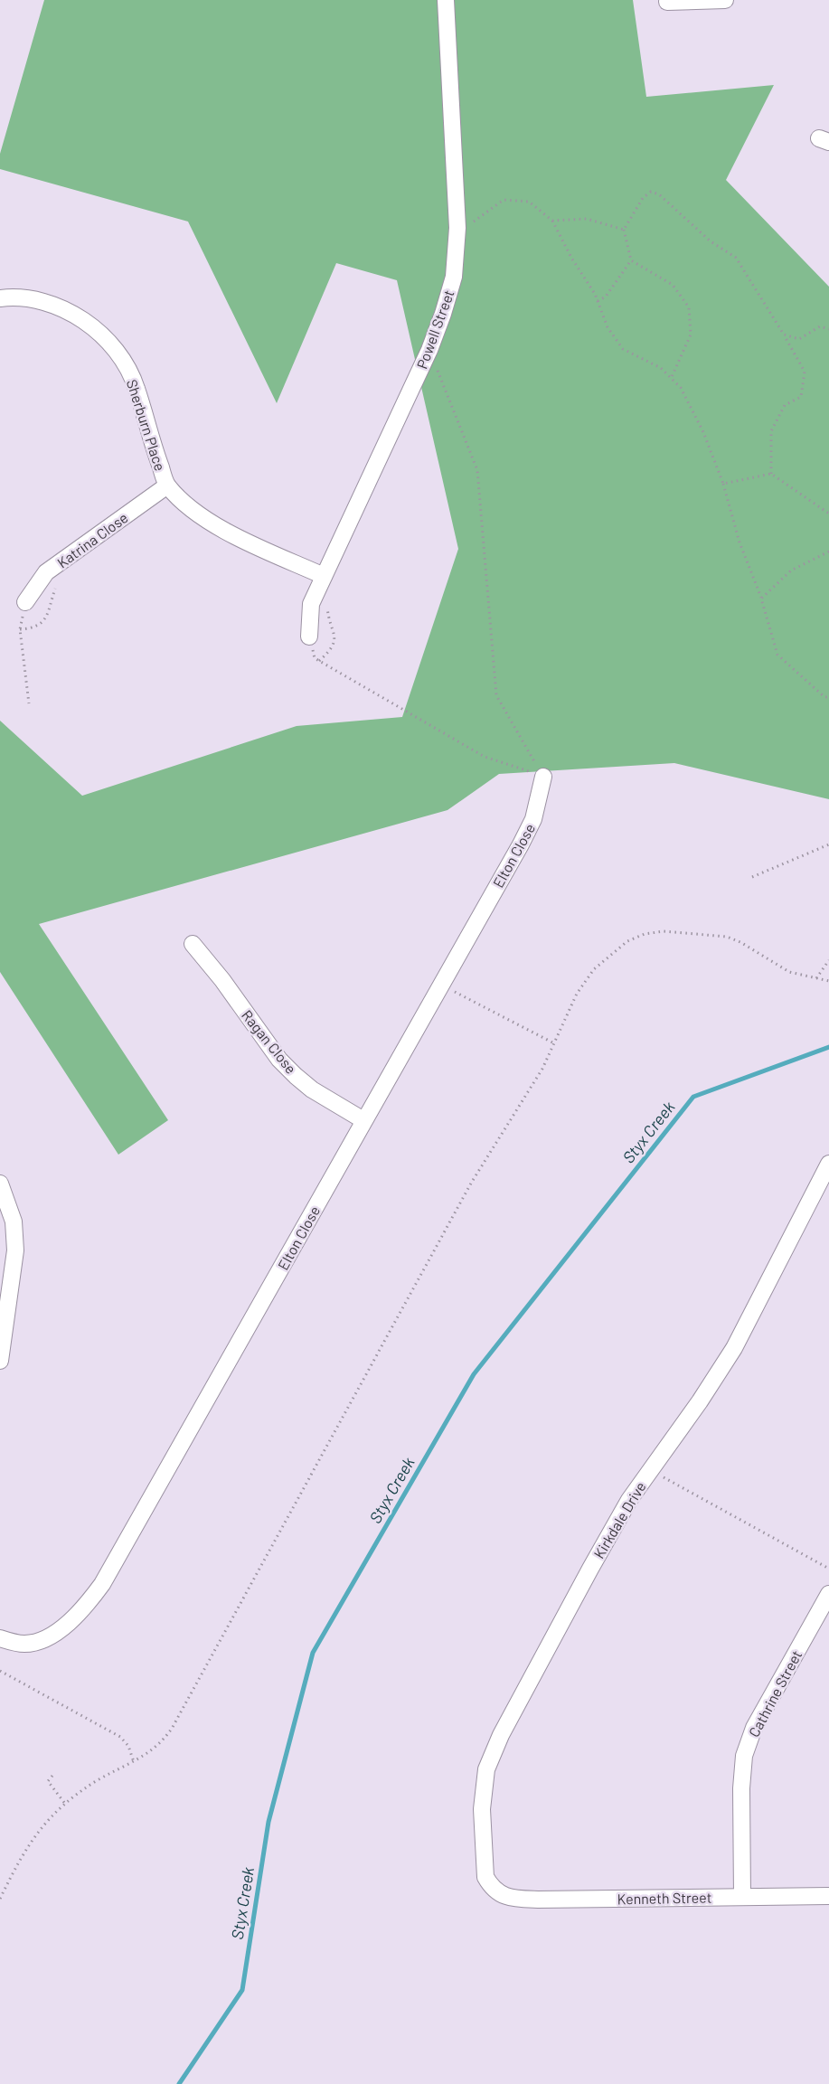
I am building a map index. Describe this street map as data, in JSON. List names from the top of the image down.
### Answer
{
  "streets": {
    "street": [
      "Powell Street",
      "Sherburn Place",
      "Katrina Close",
      "Elton Close",
      "Ragan Close",
      "Kirkdale Drive",
      "Cathrine Street",
      "Kenneth Street"
    ]
  },
  "crossings": [
    ["Powell Street", "Sherburn Place"],
    ["Sherburn Place", "Katrina Close"],
    ["Elton Close", "Ragan Close"],
    ["Kirkdale Drive", "Kenneth Street"],
    ["Cathrine Street", "Kenneth Street"]
  ],
  "water": ["Styx Creek"]
}
